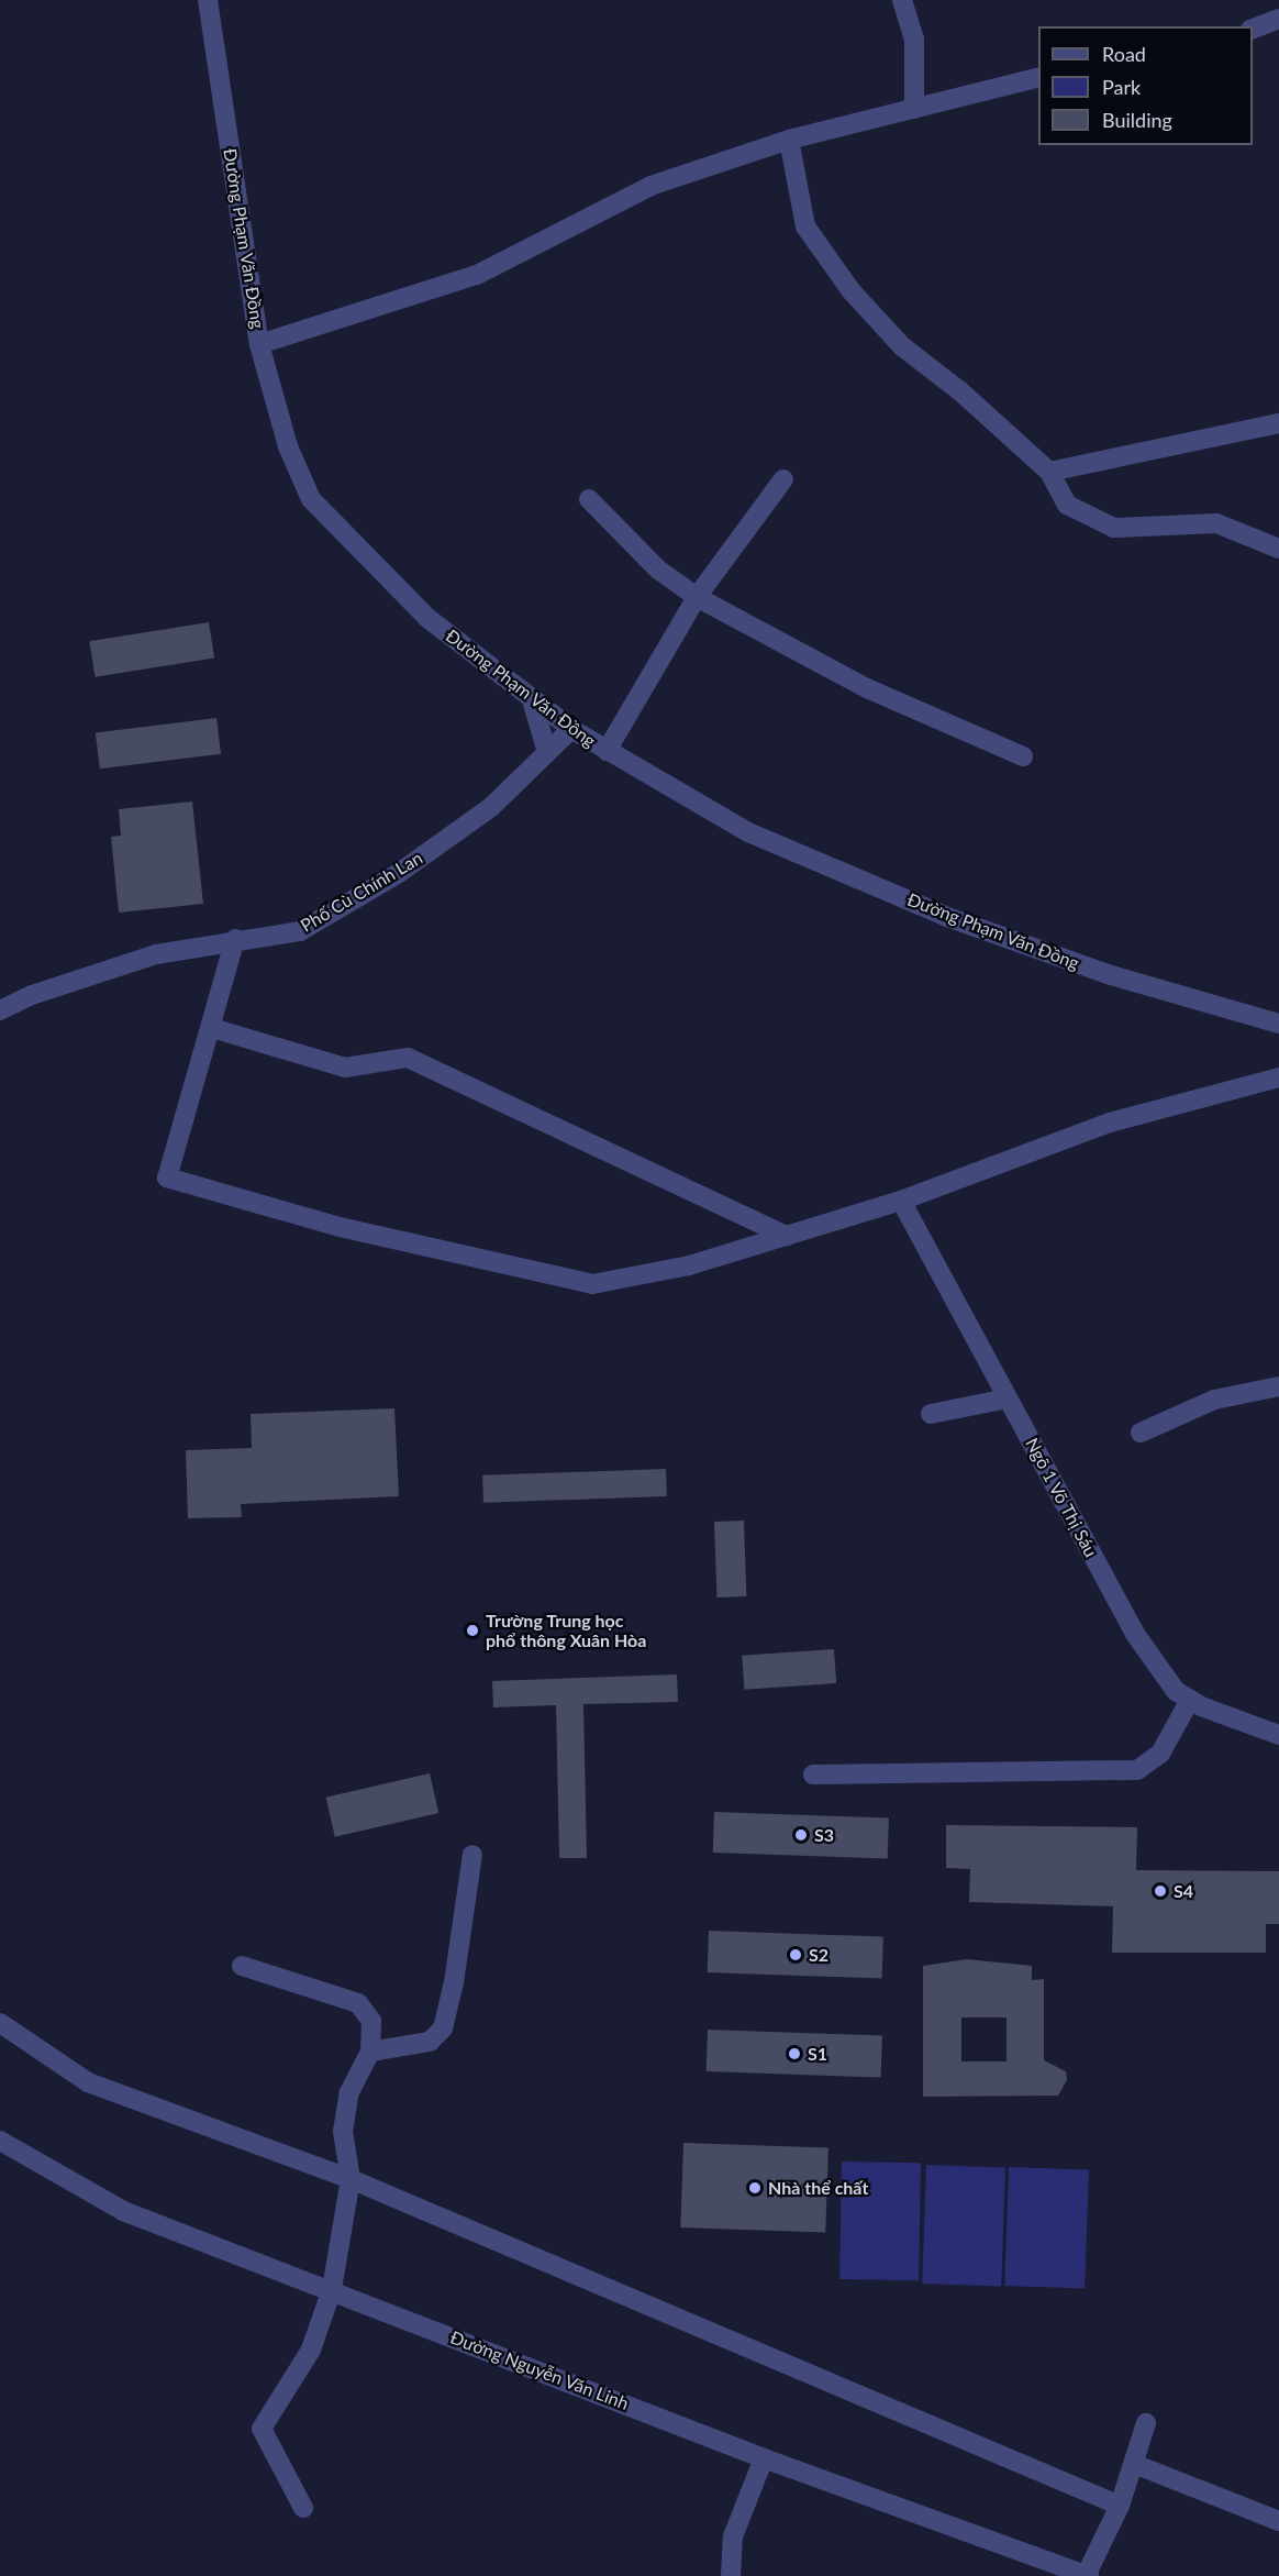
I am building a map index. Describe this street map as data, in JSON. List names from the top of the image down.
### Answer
{
  "streets": {
    "street": [
      "Đường Phạm Văn Đồng",
      "Phố Cù Chính Lan",
      "Ngõ 1 Võ Thị Sáu",
      "Đường Nguyễn Văn Linh"
    ]
  },
  "crossings": [
    ["Đường Phạm Văn Đồng", "Phố Cù Chính Lan"]
  ],
  "places": [
    "Trường Trung học phổ thông Xuân Hòa",
    "S3",
    "S4",
    "S2",
    "S1",
    "Nhà thể chất"
  ],
  "legend": ["Road", "Park", "Building"]
}
